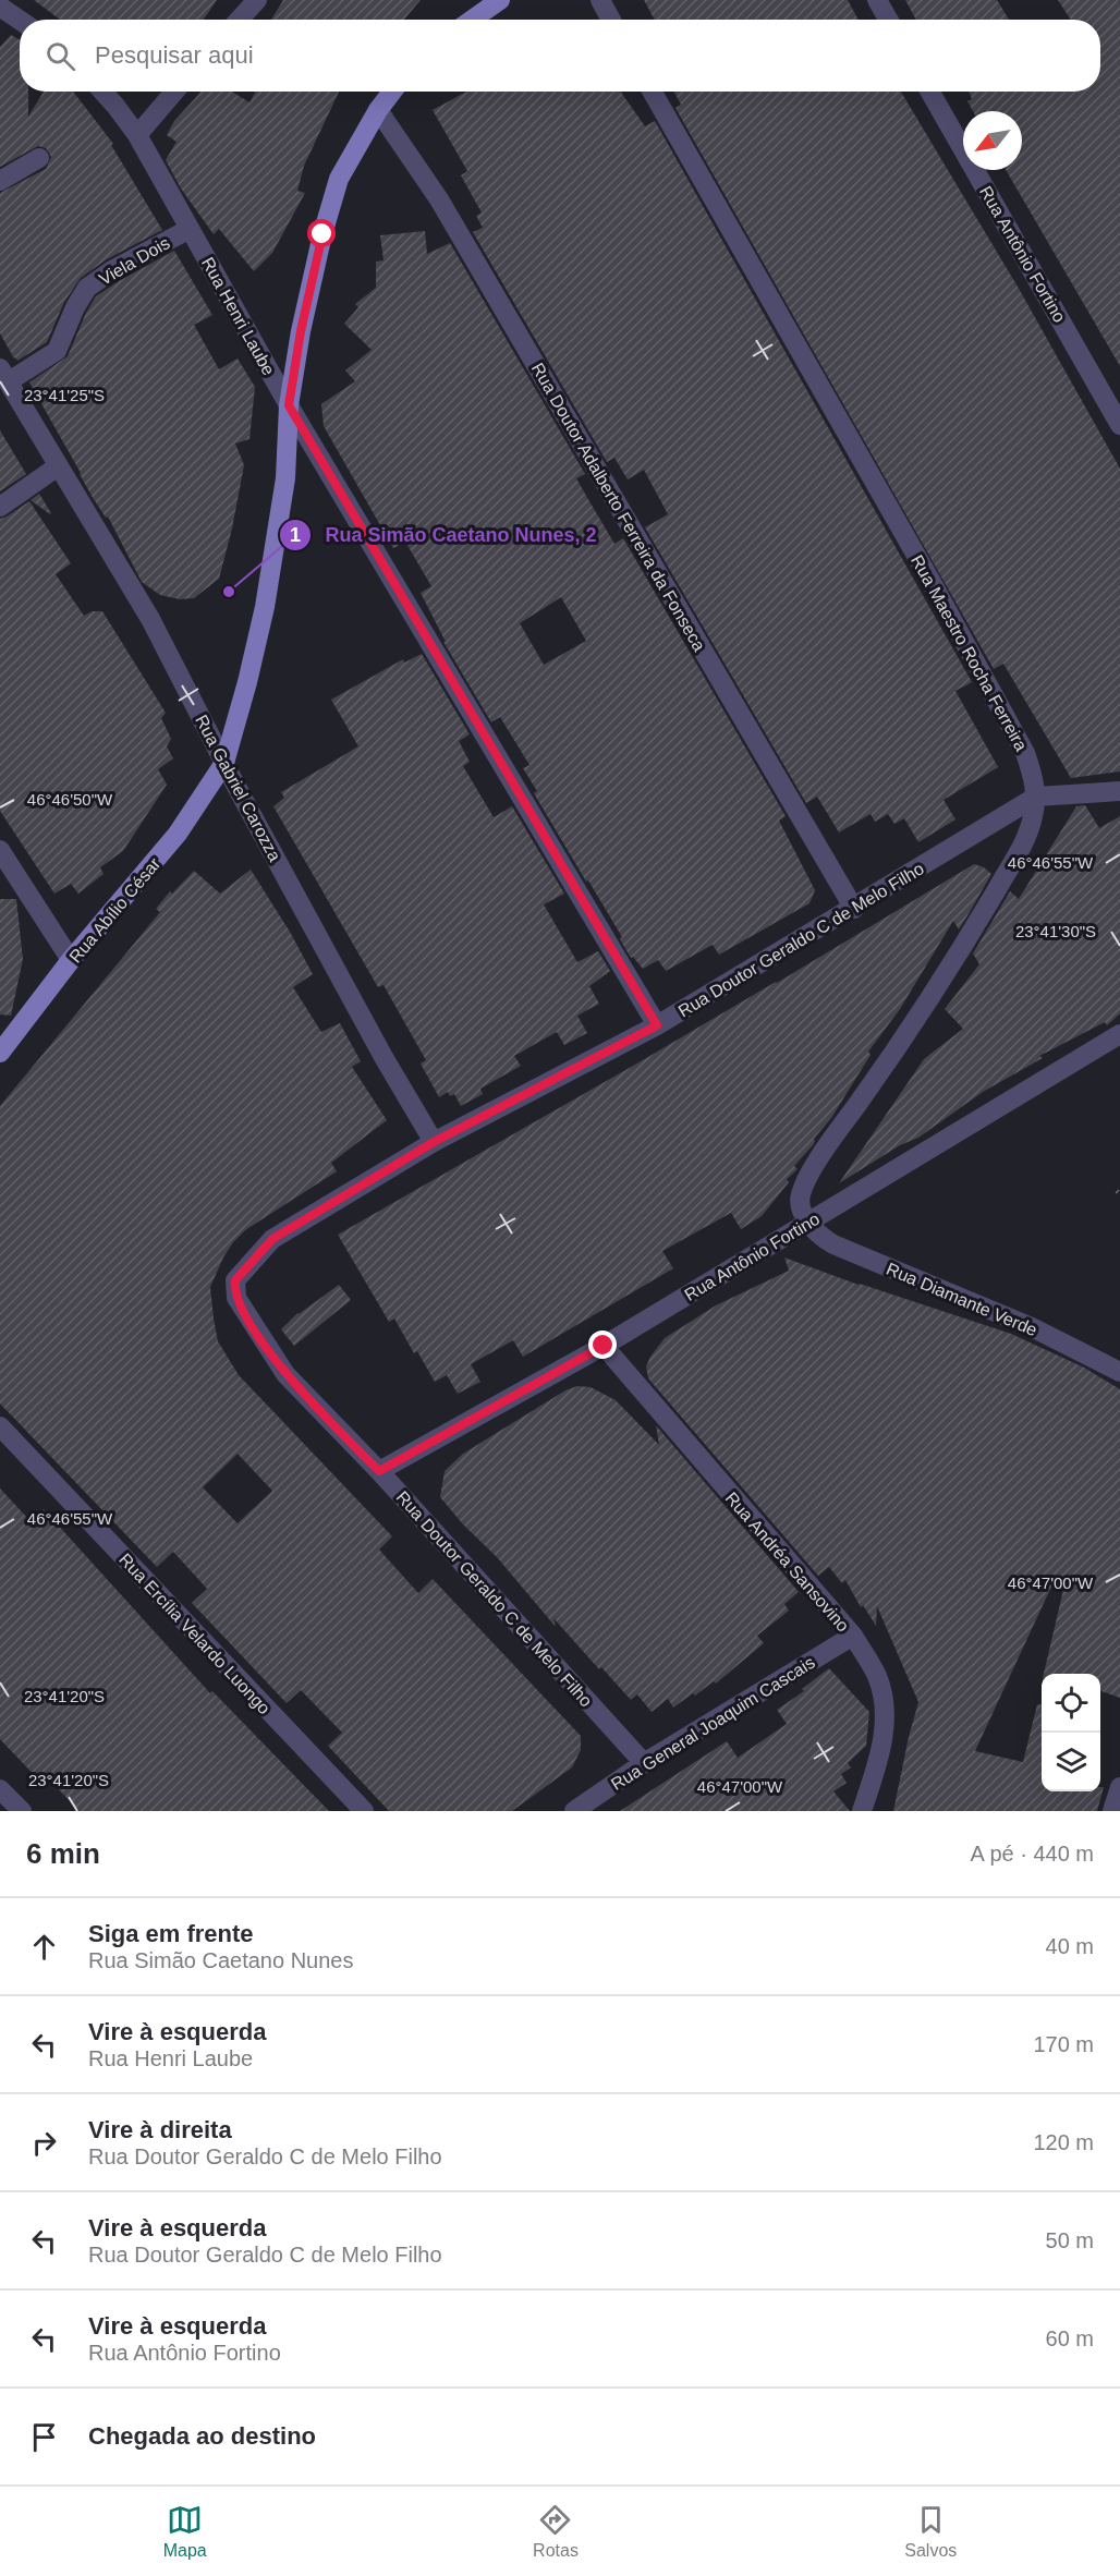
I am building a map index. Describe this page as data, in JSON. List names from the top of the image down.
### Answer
{
  "streets": {
    "main road": ["Rua Abílio César"],
    "street": [
      "Rua Antônio Fortino",
      "Viela Dois",
      "Rua Henri Laube",
      "Rua Doutor Adalberto Ferreira da Fonseca",
      "Rua Maestro Rocha Ferreira",
      "Rua Gabriel Carozza",
      "Rua Doutor Geraldo C de Melo Filho",
      "Rua Diamante Verde",
      "Rua Andréa Sansovino",
      "Rua Ercília Velardo Luongo",
      "Rua General Joaquim Cascais"
    ]
  },
  "crossings": [
    ["Rua Antônio Fortino", "Rua Maestro Rocha Ferreira"],
    ["Rua Antônio Fortino", "Rua Doutor Geraldo C de Melo Filho"],
    ["Rua Antônio Fortino", "Rua Diamante Verde"],
    ["Rua Antônio Fortino", "Rua Andréa Sansovino"],
    ["Viela Dois", "Rua Henri Laube"],
    ["Viela Dois", "Rua Gabriel Carozza"],
    ["Rua Henri Laube", "Rua Abílio César"],
    ["Rua Henri Laube", "Rua Doutor Geraldo C de Melo Filho"],
    ["Rua Doutor Adalberto Ferreira da Fonseca", "Rua Abílio César"],
    ["Rua Doutor Adalberto Ferreira da Fonseca", "Rua Doutor Geraldo C de Melo Filho"],
    ["Rua Maestro Rocha Ferreira", "Rua Doutor Geraldo C de Melo Filho"],
    ["Rua Maestro Rocha Ferreira", "Rua Diamante Verde"],
    ["Rua Gabriel Carozza", "Rua Abílio César"],
    ["Rua Gabriel Carozza", "Rua Doutor Geraldo C de Melo Filho"],
    ["Rua Doutor Geraldo C de Melo Filho", "Rua General Joaquim Cascais"],
    ["Rua Andréa Sansovino", "Rua General Joaquim Cascais"]
  ],
  "places": ["Rua Simão Caetano Nunes, 2"],
  "north": "bottom left",
  "page": {
    "search": "Pesquisar aqui",
    "heading": ["6 min", "A pé · 440 m"],
    "list": [
      ["Siga em frente", "Rua Simão Caetano Nunes", "40 m"],
      ["Vire à esquerda", "Rua Henri Laube", "170 m"],
      ["Vire à direita", "Rua Doutor Geraldo C de Melo Filho", "120 m"],
      ["Vire à esquerda", "Rua Doutor Geraldo C de Melo Filho", "50 m"],
      ["Vire à esquerda", "Rua Antônio Fortino", "60 m"],
      "Chegada ao destino"
    ],
    "nav": ["Mapa", "Rotas", "Salvos"]
  },
  "coordinates": [
    "23°41'25\"S",
    "46°46'50\"W",
    "46°46'55\"W",
    "23°41'30\"S",
    "46°47'00\"W",
    "23°41'20\"S"
  ]
}
